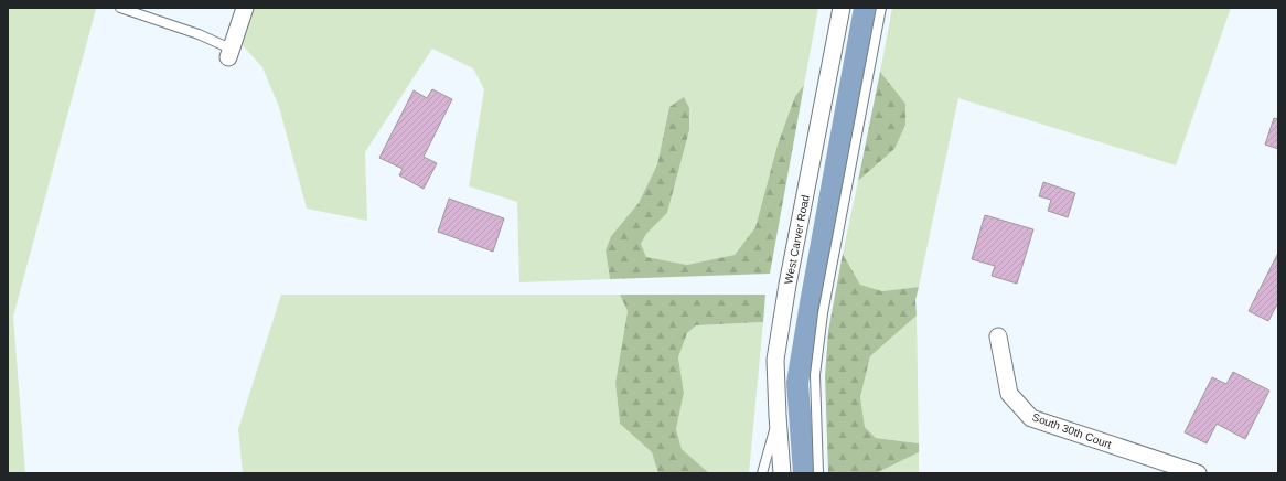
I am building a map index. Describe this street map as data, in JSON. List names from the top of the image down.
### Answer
{
  "streets": {
    "street": ["West Carver Road", "South 30th Court"]
  }
}
